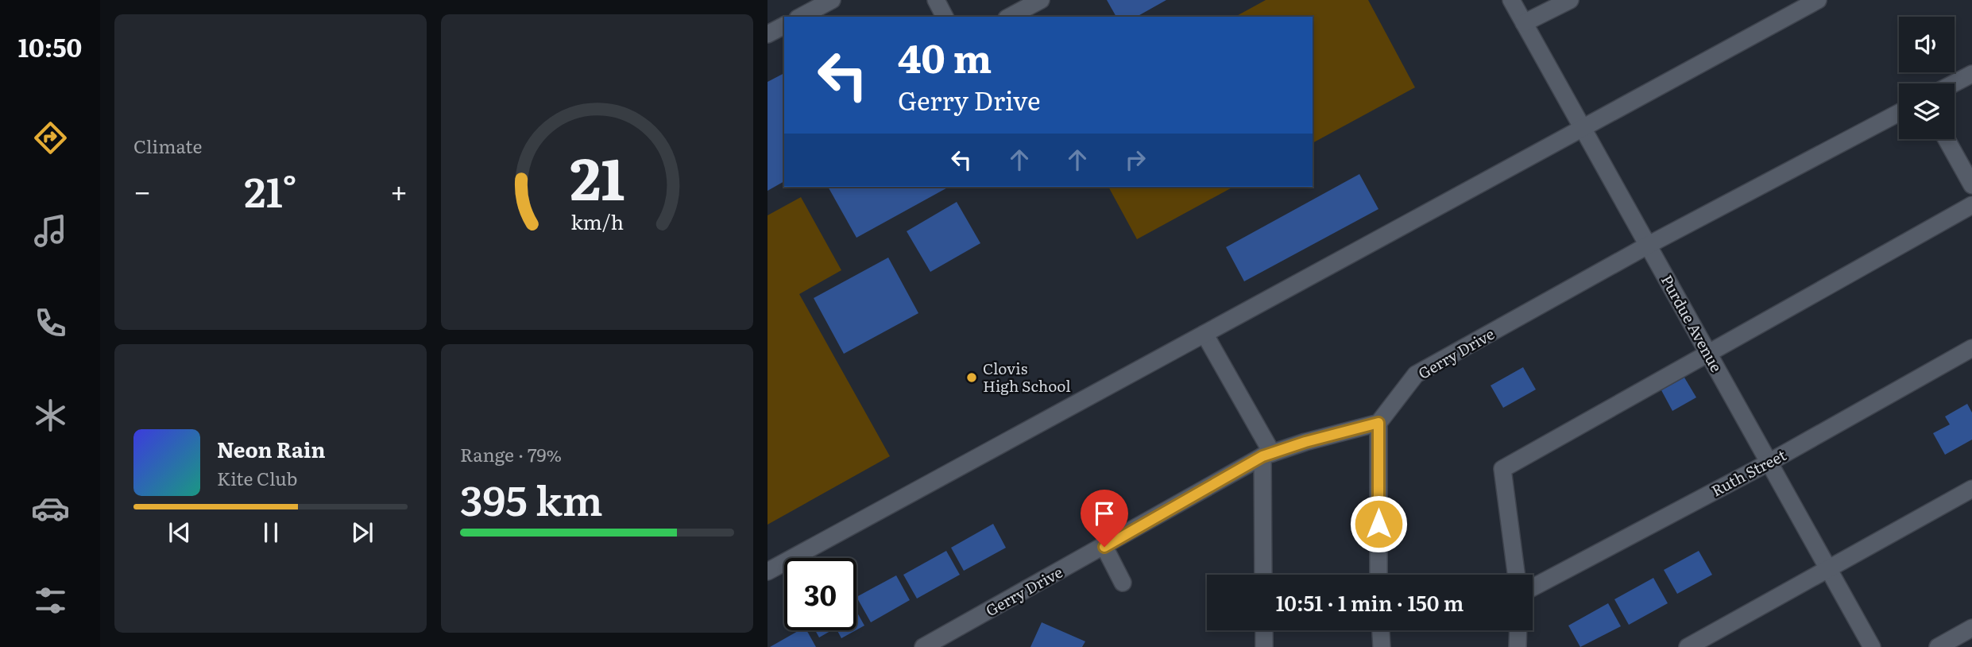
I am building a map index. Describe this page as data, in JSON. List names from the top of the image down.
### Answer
{
  "streets": {
    "street": ["Purdue Avenue", "Gerry Drive", "Ruth Street"]
  },
  "crossings": [
    ["Purdue Avenue", "Gerry Drive"],
    ["Purdue Avenue", "Ruth Street"]
  ],
  "places": ["Clovis High School"],
  "page": {
    "tabs": "10:50",
    "tile": [
      "Climate",
      ["Range · 79%", "395 km"]
    ],
    "turn": ["40 m", "Gerry Drive"],
    "heat": ["−", "21°", "+"],
    "song": ["Neon Rain", "Kite Club"],
    "limit": "30",
    "trip": "10:51 · 1 min · 150 m",
    "gauge": ["21", "km/h"]
  }
}
